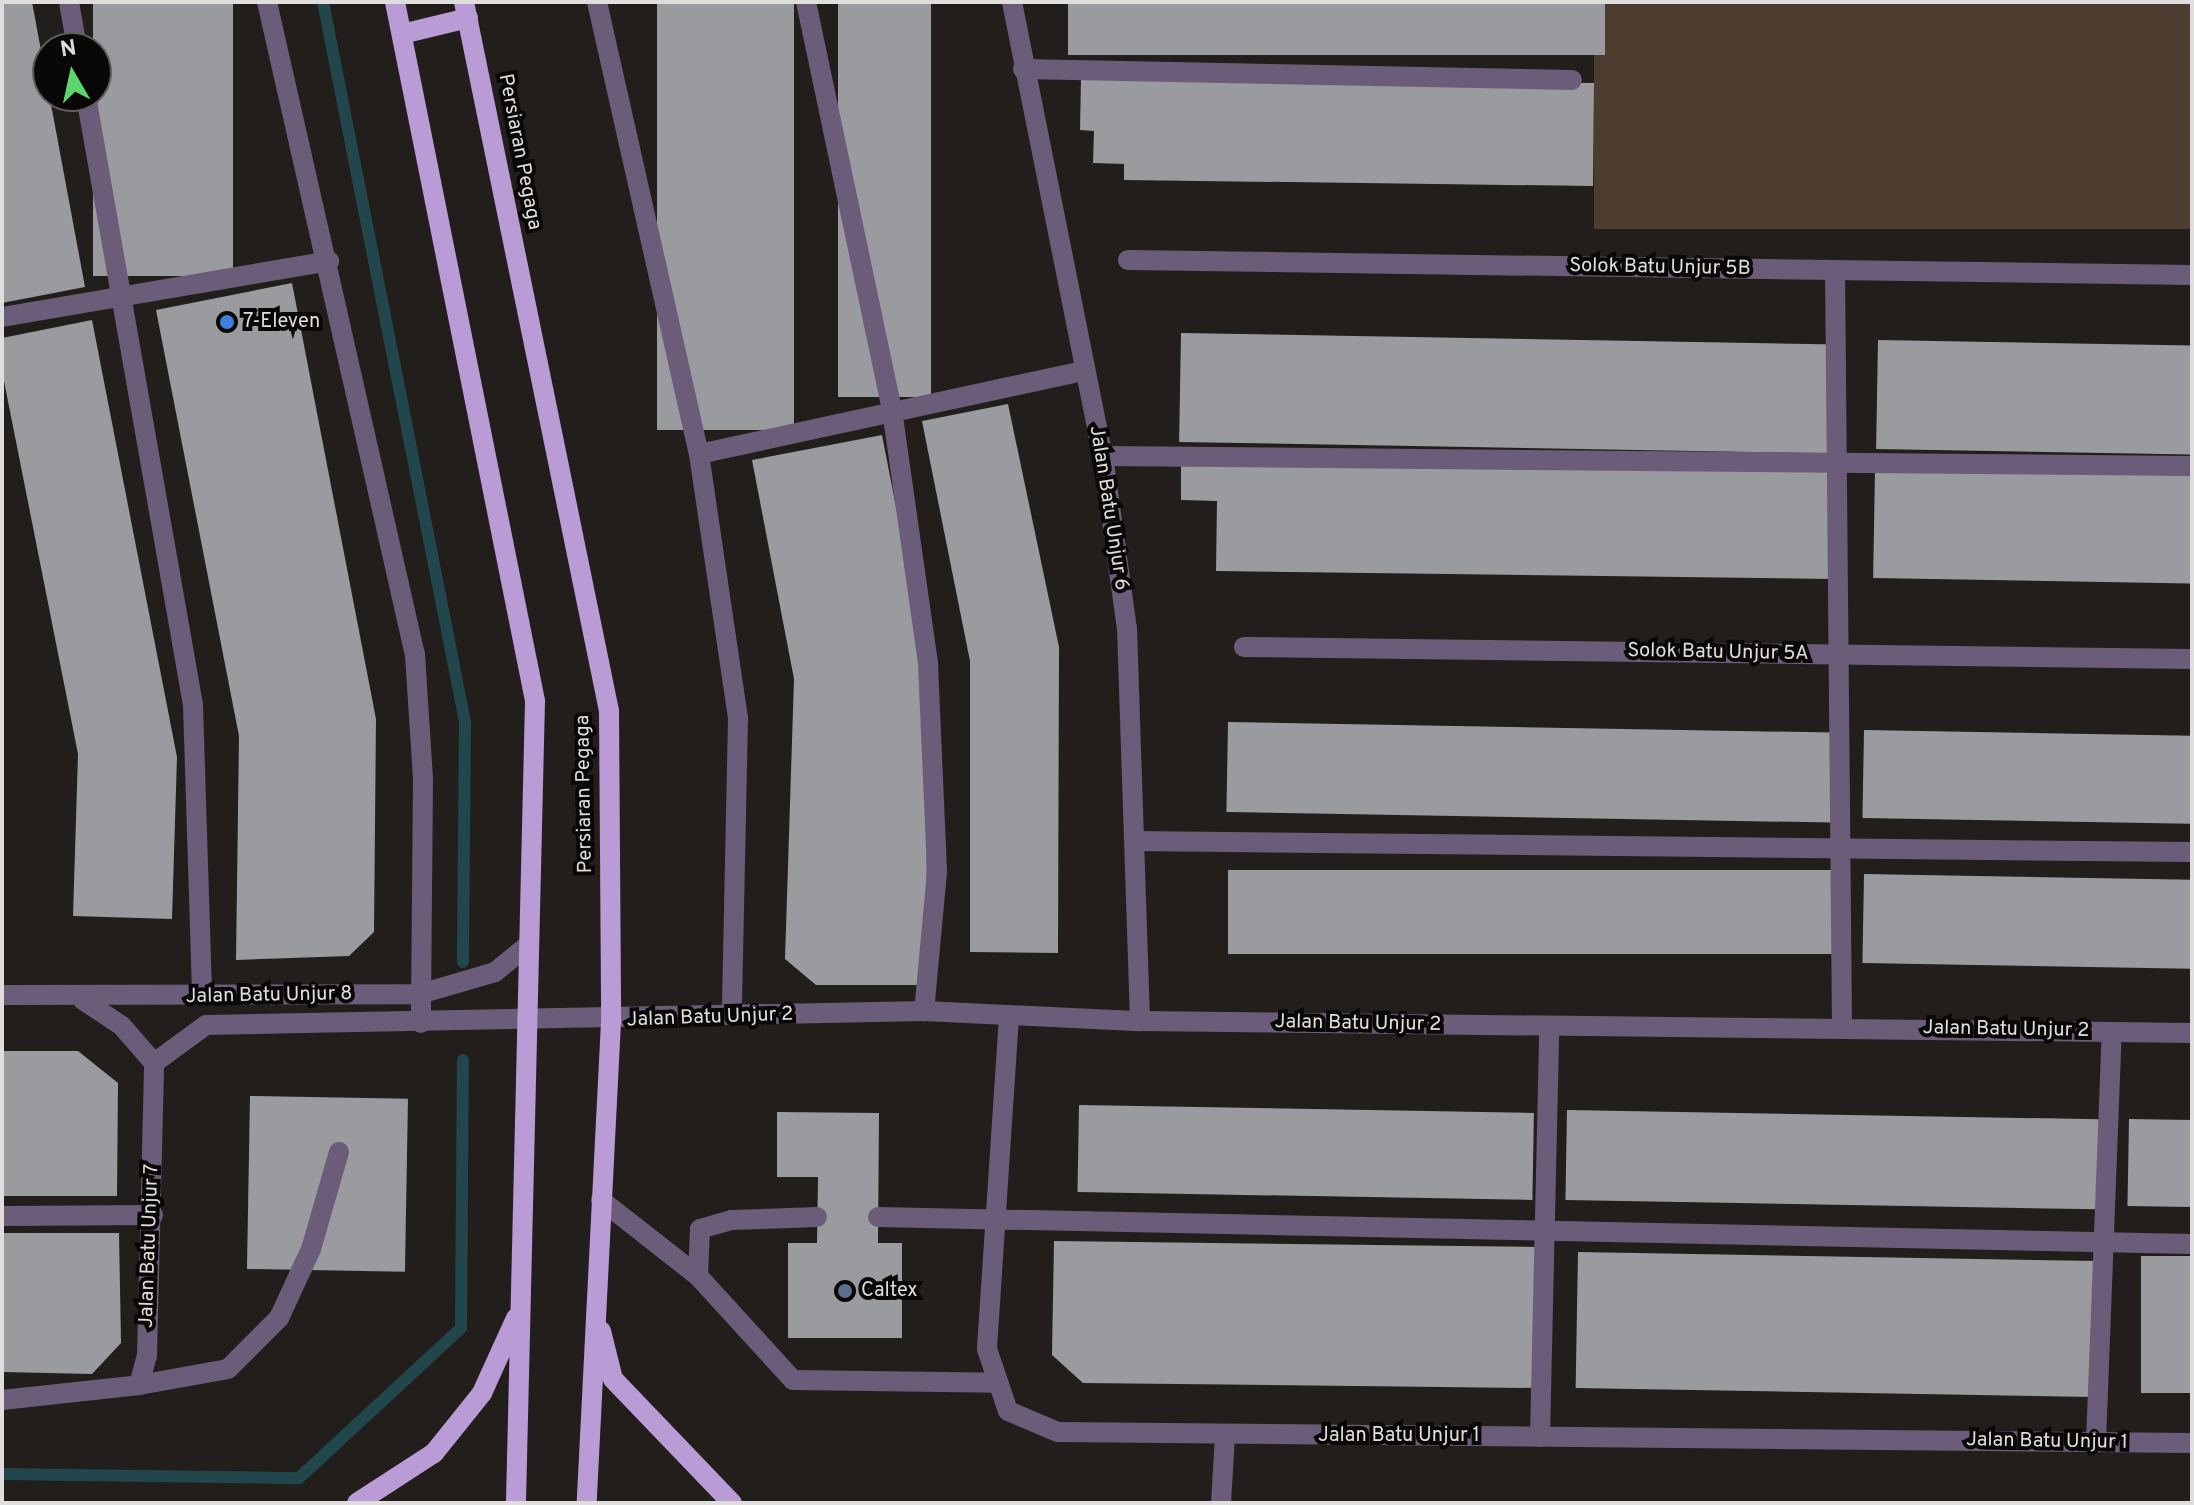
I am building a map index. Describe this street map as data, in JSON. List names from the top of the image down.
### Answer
{
  "streets": {
    "main road": ["Persiaran Pegaga"],
    "street": [
      "Solok Batu Unjur 5B",
      "Jalan Batu Unjur 6",
      "Solok Batu Unjur 5A",
      "Jalan Batu Unjur 8",
      "Jalan Batu Unjur 2",
      "Jalan Batu Unjur 7",
      "Jalan Batu Unjur 1"
    ]
  },
  "crossings": [
    ["Persiaran Pegaga", "Jalan Batu Unjur 2"],
    ["Jalan Batu Unjur 6", "Jalan Batu Unjur 2"],
    ["Jalan Batu Unjur 8", "Jalan Batu Unjur 2"],
    ["Jalan Batu Unjur 8", "Jalan Batu Unjur 7"],
    ["Jalan Batu Unjur 2", "Jalan Batu Unjur 1"]
  ],
  "places": ["7-Eleven", "Caltex"],
  "north": "top"
}
